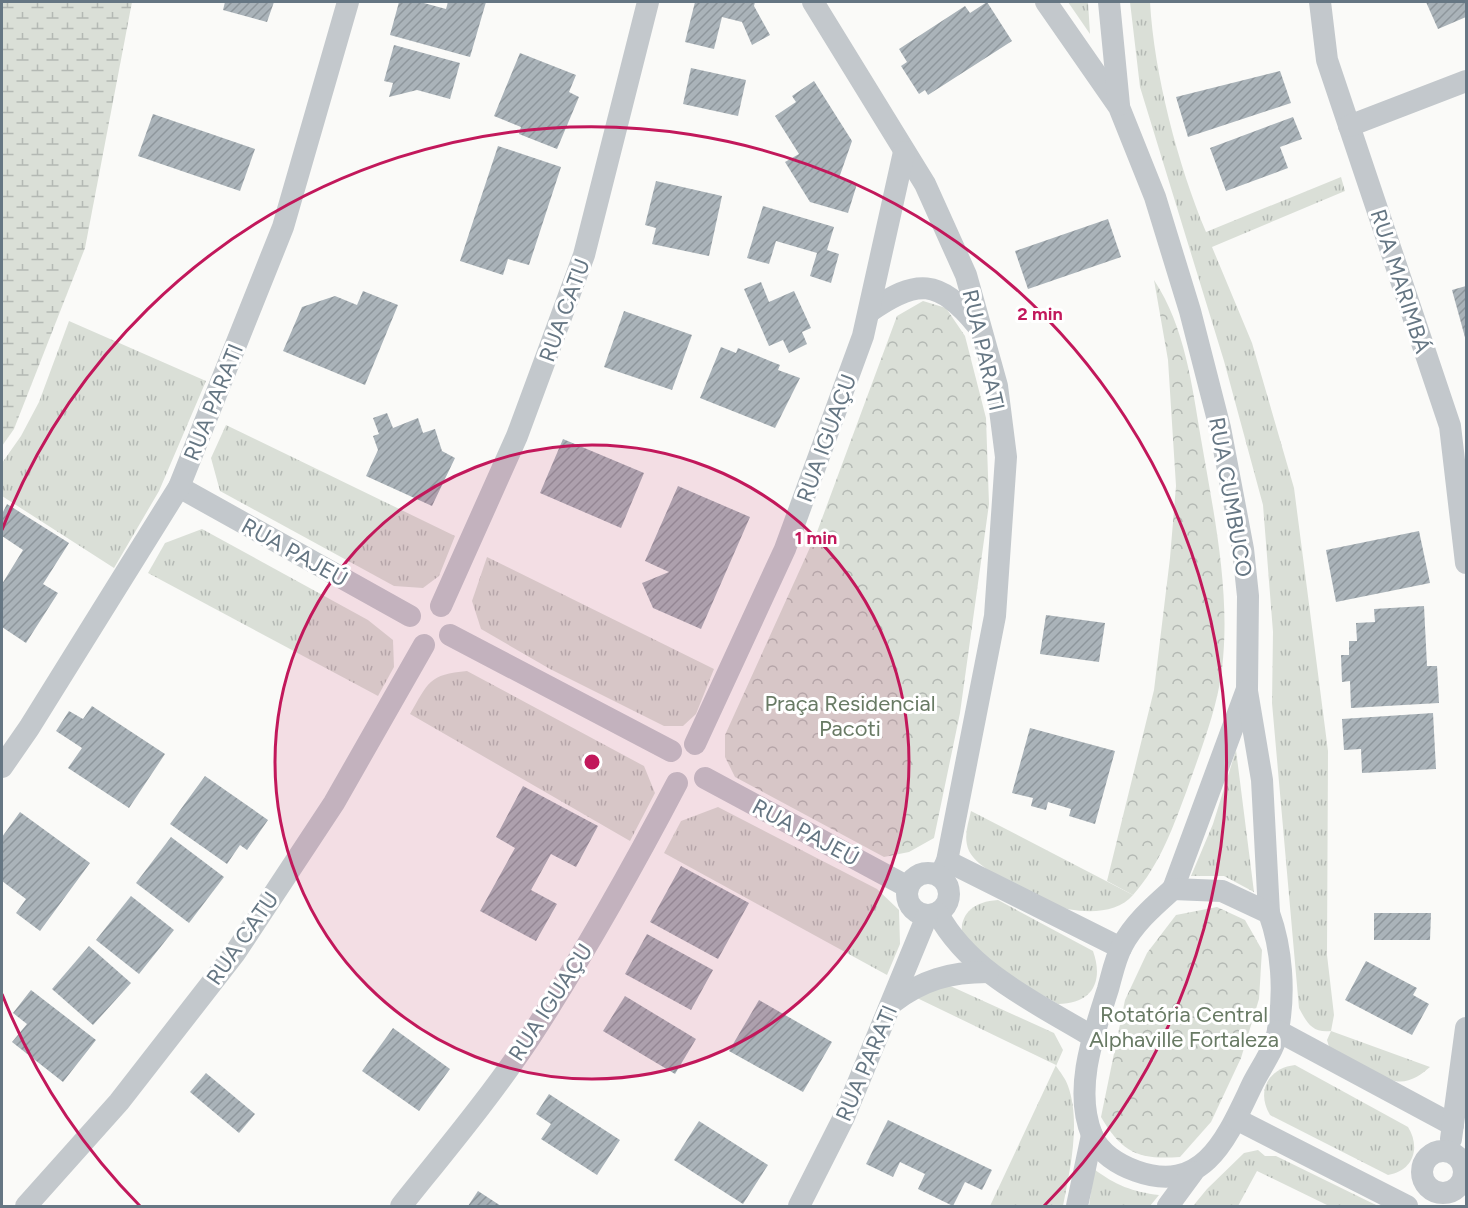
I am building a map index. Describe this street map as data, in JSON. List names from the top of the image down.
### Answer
{
  "streets": {
    "street": [
      "RUA MARIMBÁ",
      "RUA CATU",
      "RUA PARATI",
      "RUA IGUAÇU",
      "RUA CUMBUCO",
      "RUA PAJEÚ"
    ]
  },
  "crossings": [
    ["RUA CATU", "RUA PAJEÚ"],
    ["RUA PARATI", "RUA IGUAÇU"],
    ["RUA PARATI", "RUA PAJEÚ"],
    ["RUA IGUAÇU", "RUA PAJEÚ"]
  ],
  "parks": ["Praça Residencial Pacoti", "Rotatória Central Alphaville Fortaleza"],
  "rings": ["2 min", "1 min"]
}
